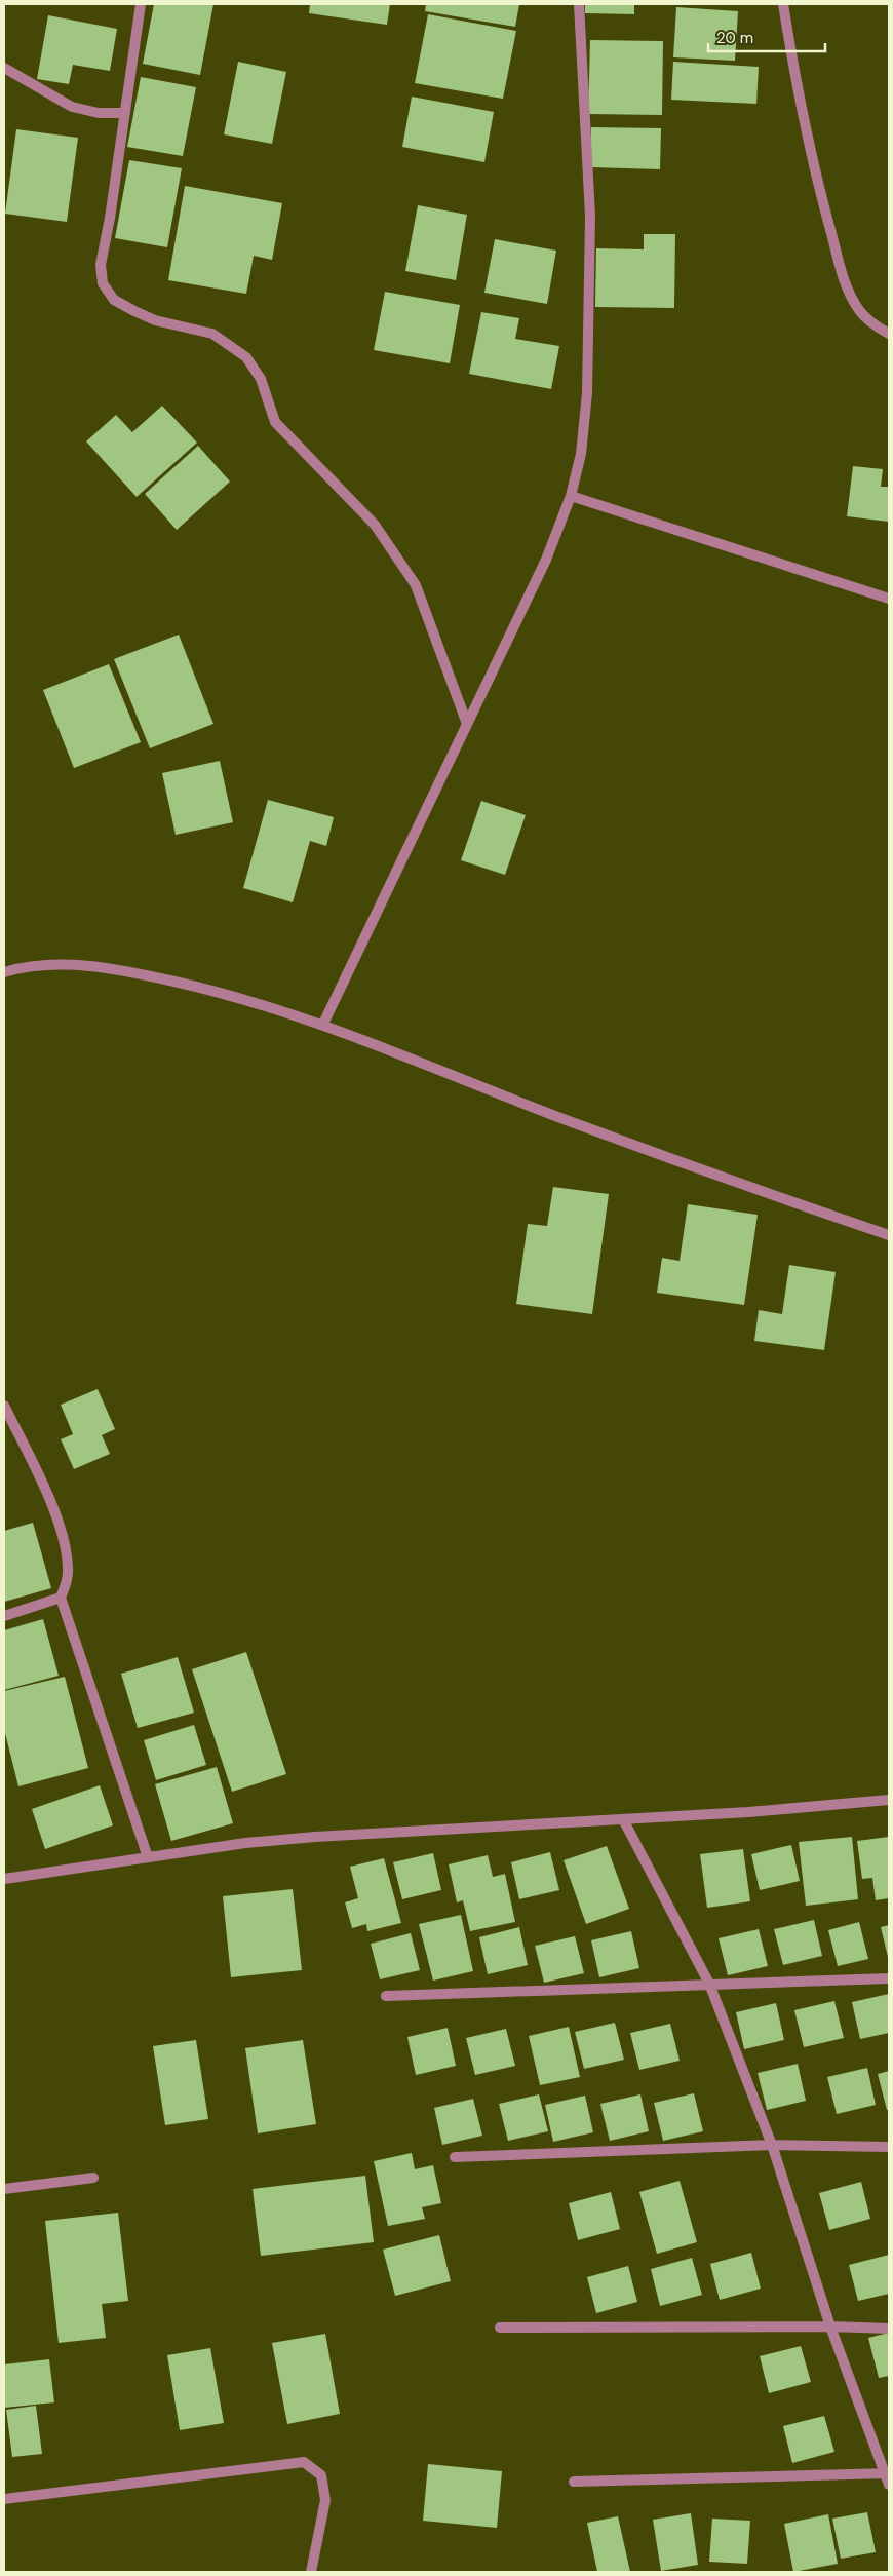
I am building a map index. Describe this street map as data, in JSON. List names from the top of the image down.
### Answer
{
  "scale_bar": "20 m"
}
